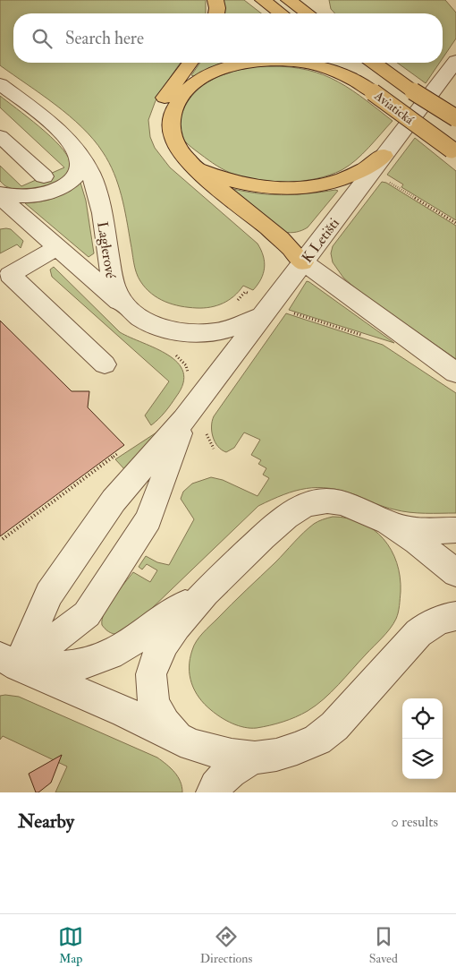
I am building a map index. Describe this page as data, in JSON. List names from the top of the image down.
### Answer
{
  "streets": {
    "main road": ["Aviatická"],
    "street": ["K Letišti", "Laglerové"]
  },
  "crossings": [
    ["K Letišti", "Laglerové"]
  ],
  "page": {
    "search": "Search here",
    "heading": ["Nearby", "0 results"],
    "nav": ["Map", "Directions", "Saved"]
  }
}
